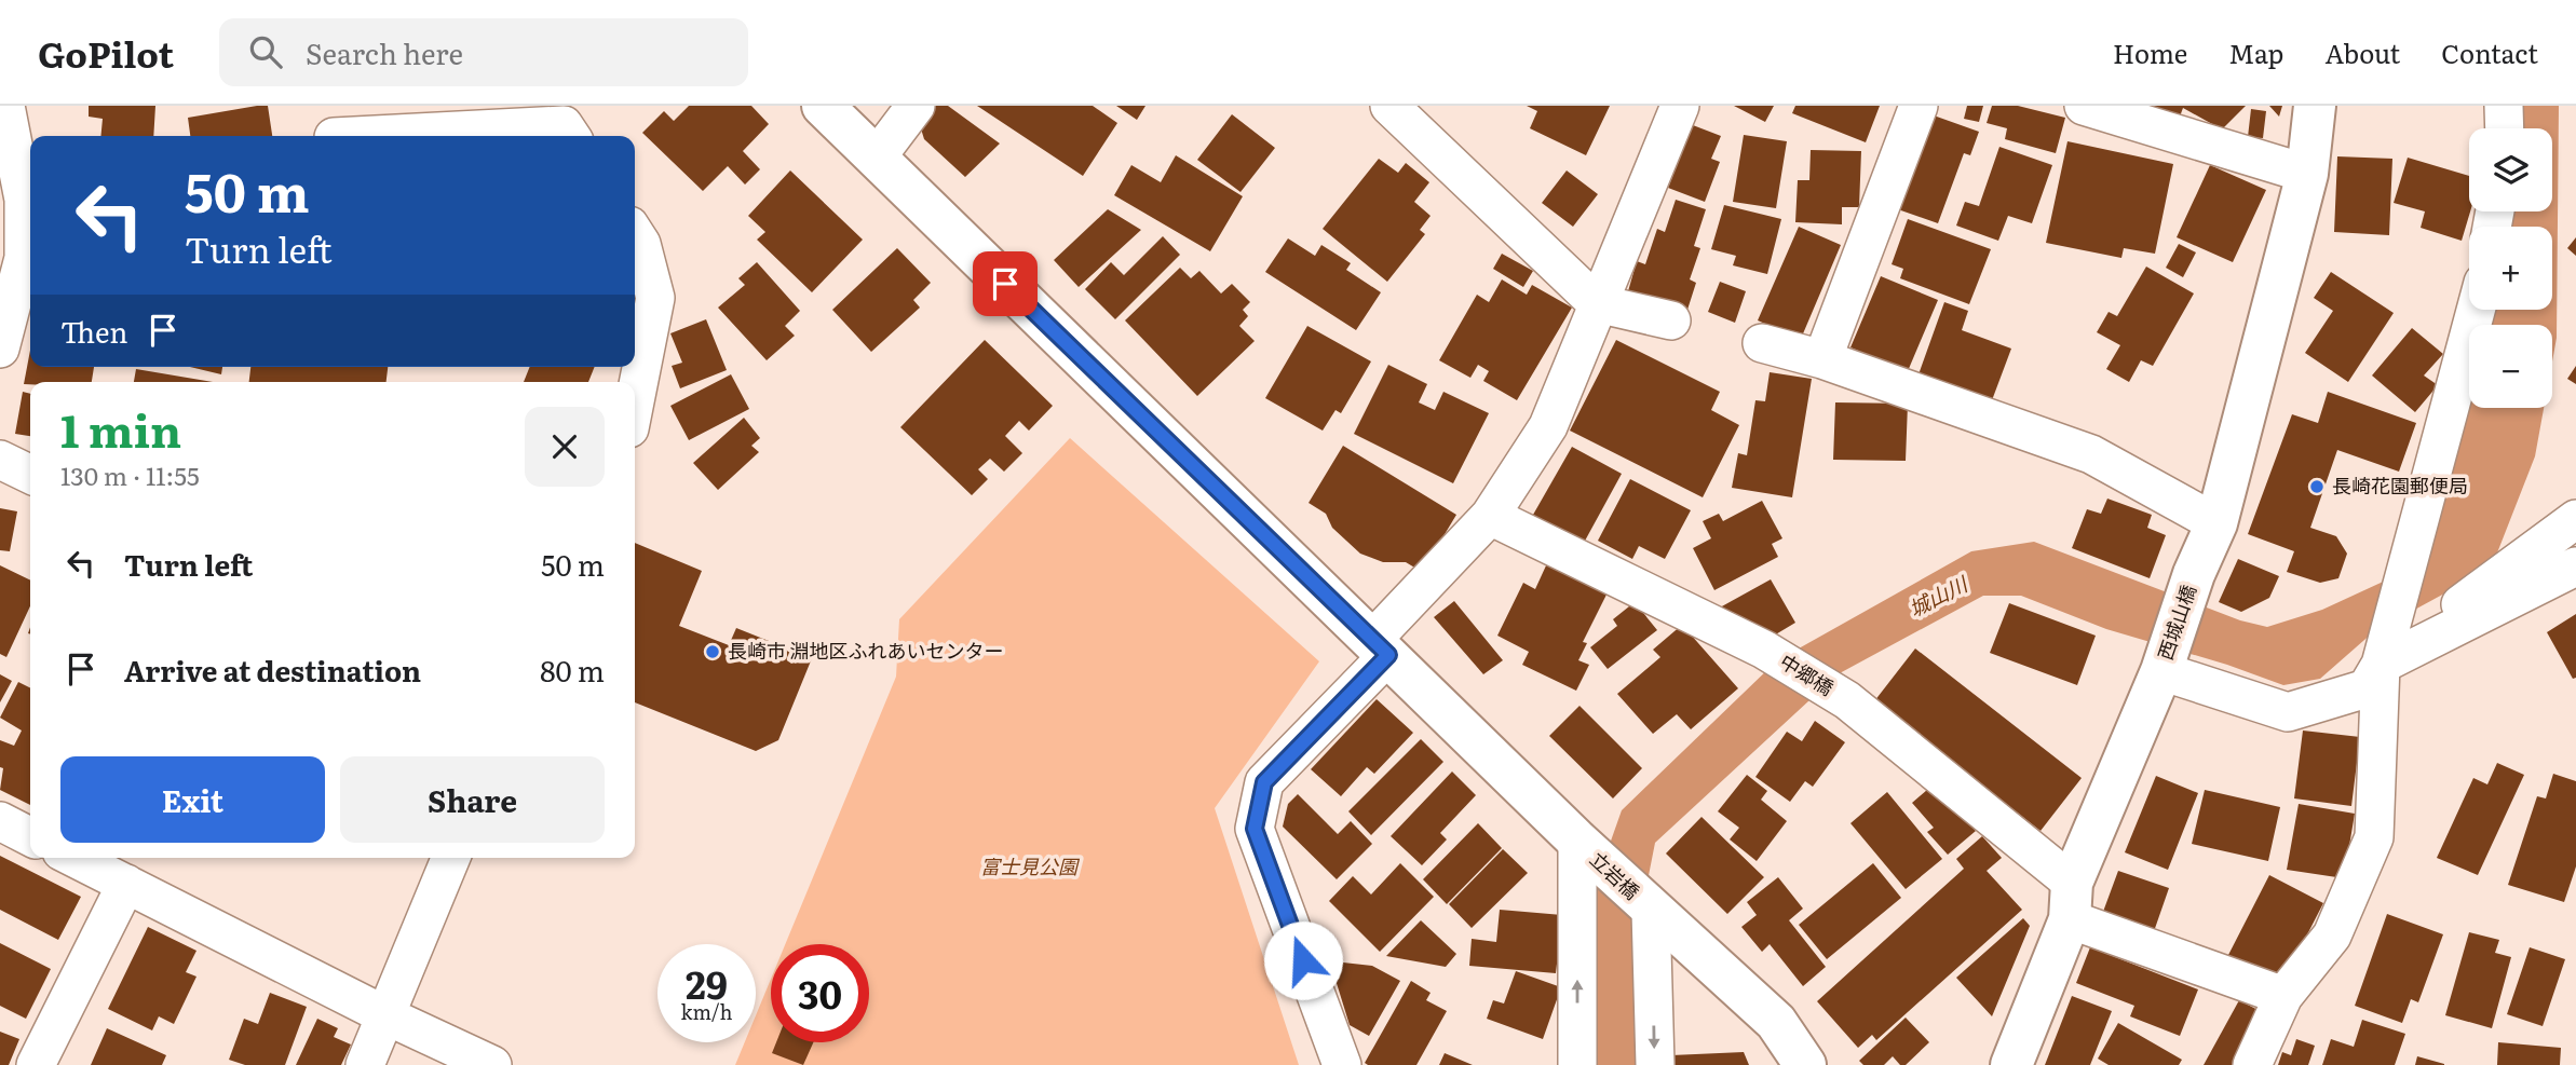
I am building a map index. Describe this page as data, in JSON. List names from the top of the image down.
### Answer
{
  "streets": {
    "street": ["西城山橋", "中郷橋", "立岩橋"]
  },
  "crossings": [
    ["西城山橋", "中郷橋"]
  ],
  "water": ["城山川"],
  "parks": ["富士見公園"],
  "places": ["長崎花園郵便局", "長崎市 淵地区ふれあいセンター"],
  "page": {
    "header": "GoPilot",
    "search": "Search here",
    "nav": [
      "Home",
      "Map",
      "About",
      "Contact"
    ],
    "map_buttons": ["+", "−"],
    "turn": ["50 m", "Turn left"],
    "then": "Then",
    "heading": ["1 min", "130 m · 11:55"],
    "list": [
      {
        "name": "Turn left",
        "value": "50 m"
      },
      {
        "name": "Arrive at destination",
        "value": "80 m"
      }
    ],
    "buttons": ["Exit", "Share"],
    "speed": "29 km/h",
    "limit": "30"
  }
}
